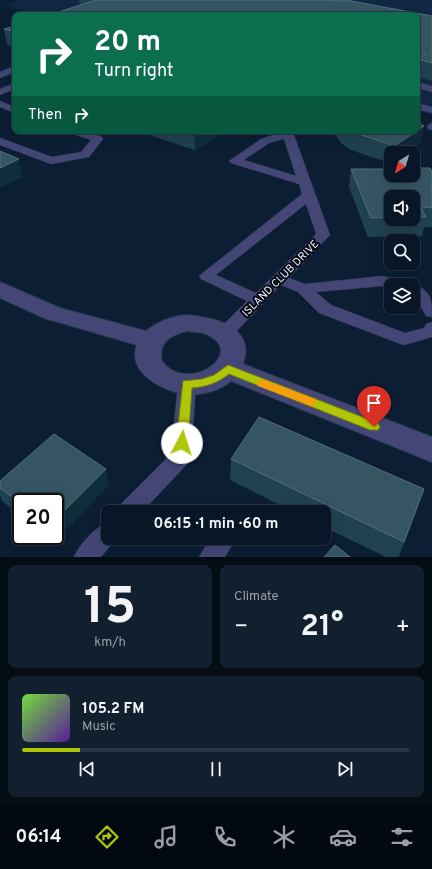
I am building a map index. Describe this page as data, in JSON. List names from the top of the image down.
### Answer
{
  "streets": {
    "lane": ["ISLAND CLUB DRIVE"]
  },
  "north": "bottom left",
  "page": {
    "turn": ["20 m", "Turn right"],
    "then": "Then",
    "limit": "20",
    "trip": "06:15 · 1 min · 60 m",
    "tile": [
      ["15", "km/h"],
      "Climate"
    ],
    "heat": ["−", "21°", "+"],
    "song": ["105.2 FM", "Music"],
    "tabs": "06:14"
  }
}
